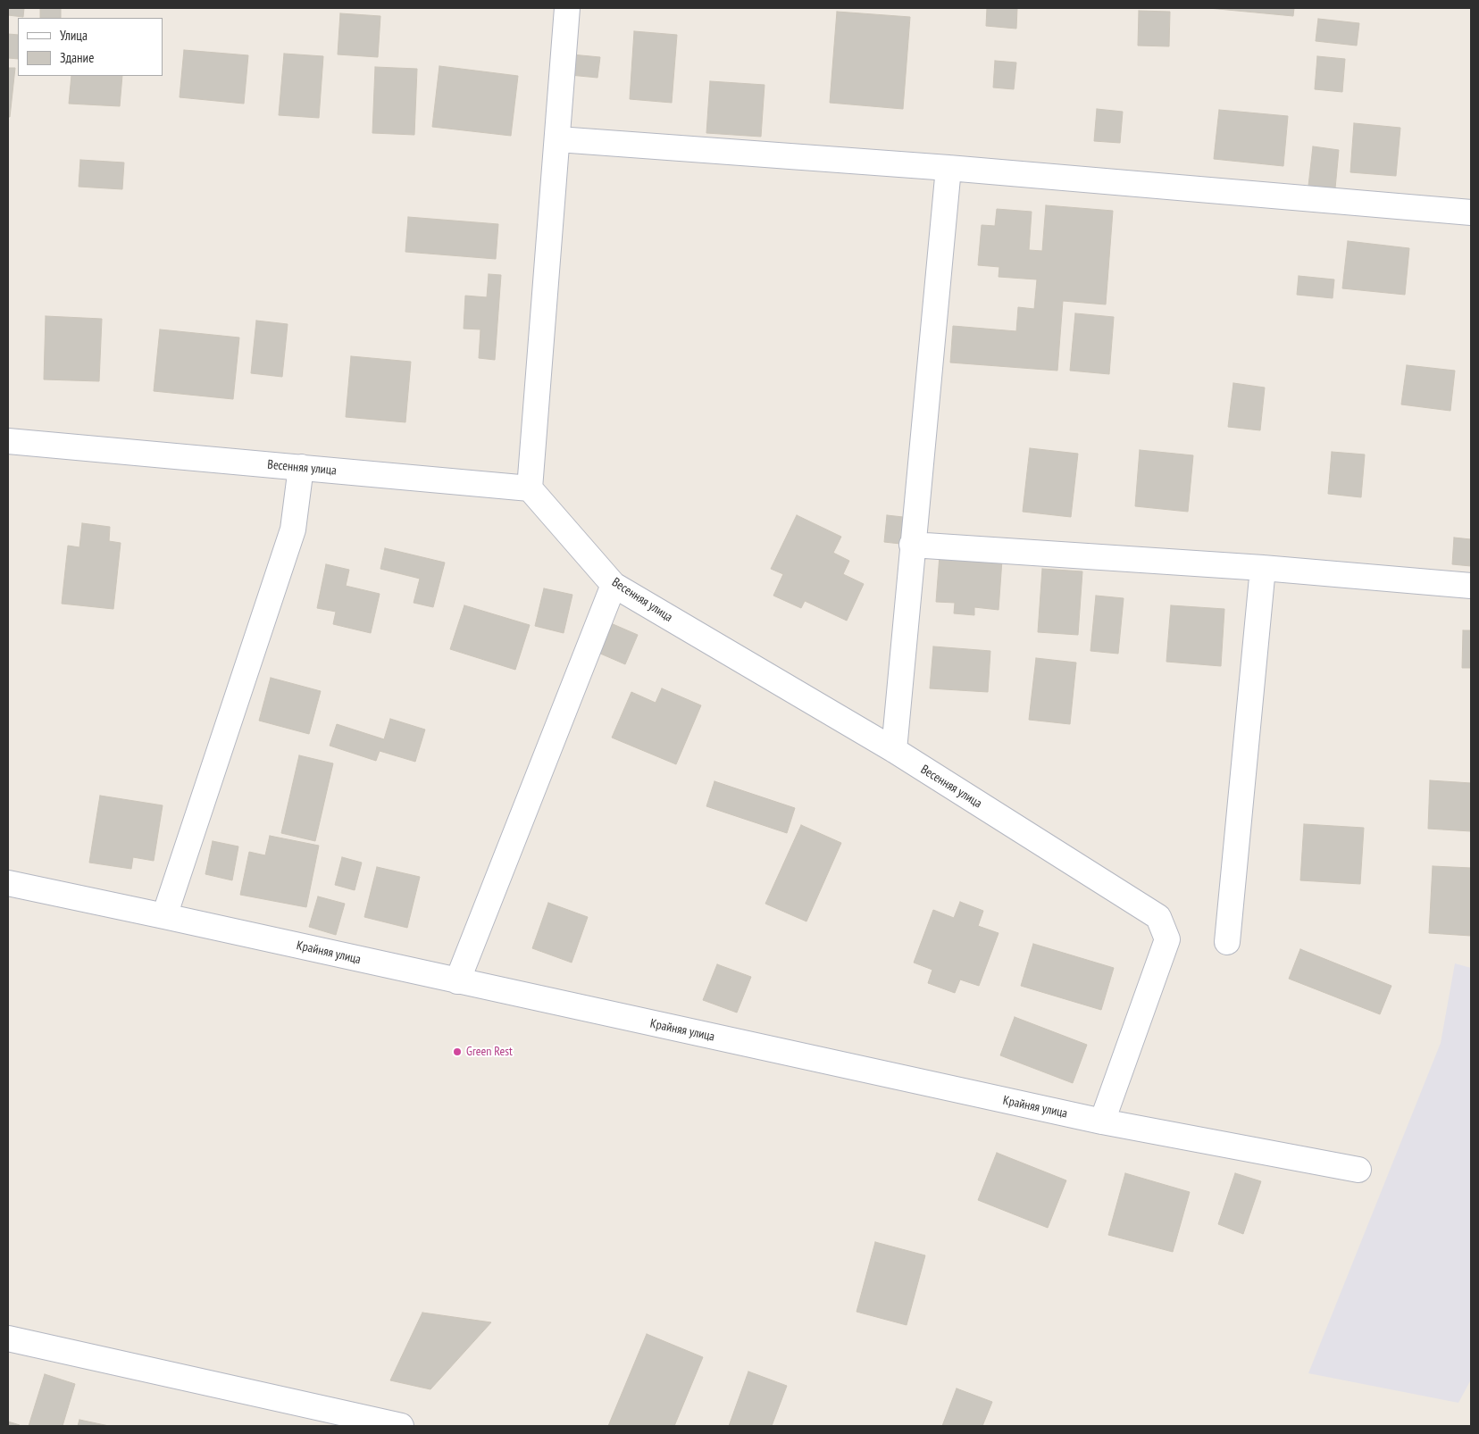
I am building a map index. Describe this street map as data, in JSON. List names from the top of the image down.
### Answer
{
  "streets": {
    "street": ["Весенняя улица", "Крайняя улица"]
  },
  "crossings": [
    ["Весенняя улица", "Крайняя улица"]
  ],
  "places": ["Green Rest"],
  "legend": ["Улица", "Здание"]
}
